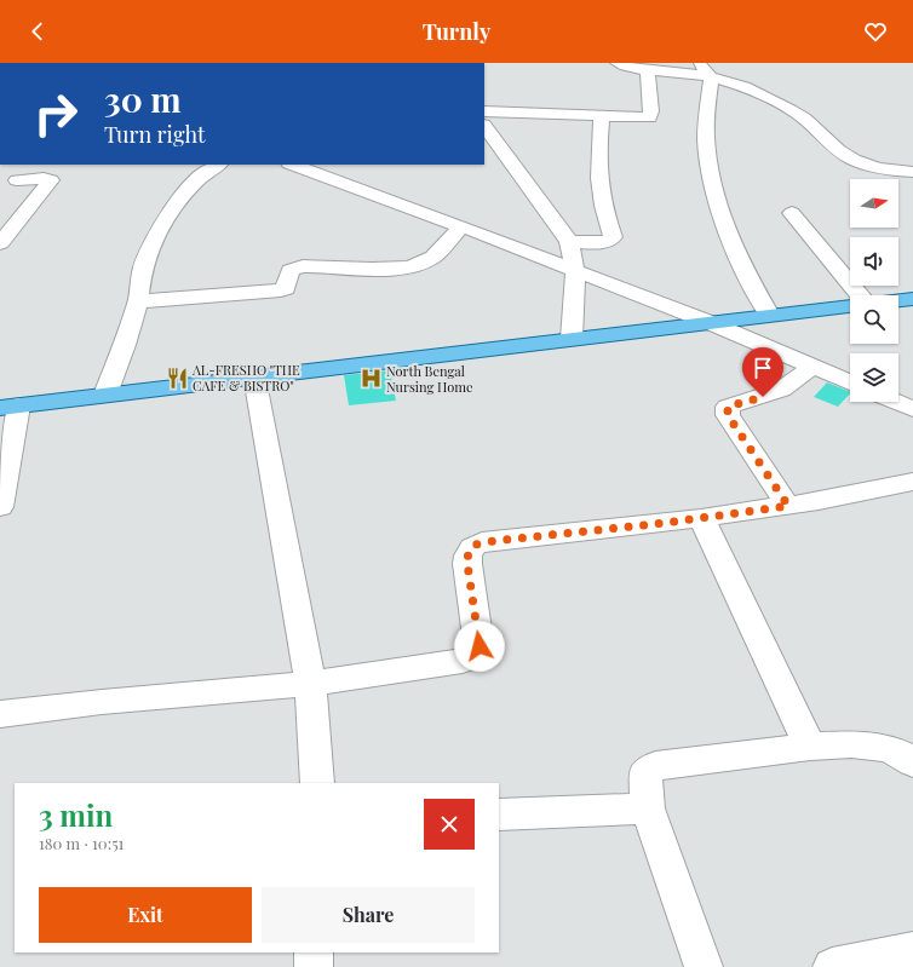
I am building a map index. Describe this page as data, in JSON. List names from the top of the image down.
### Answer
{
  "places": {
    "restaurant": ["AL-FRESHO \"THE CAFE & BISTRO\""],
    "hospital": ["North Bengal Nursing Home"]
  },
  "north": "right",
  "page": {
    "header": "Turnly",
    "turn": ["30 m", "Turn right"],
    "heading": ["3 min", "180 m · 10:51"],
    "buttons": ["Exit", "Share"]
  }
}
